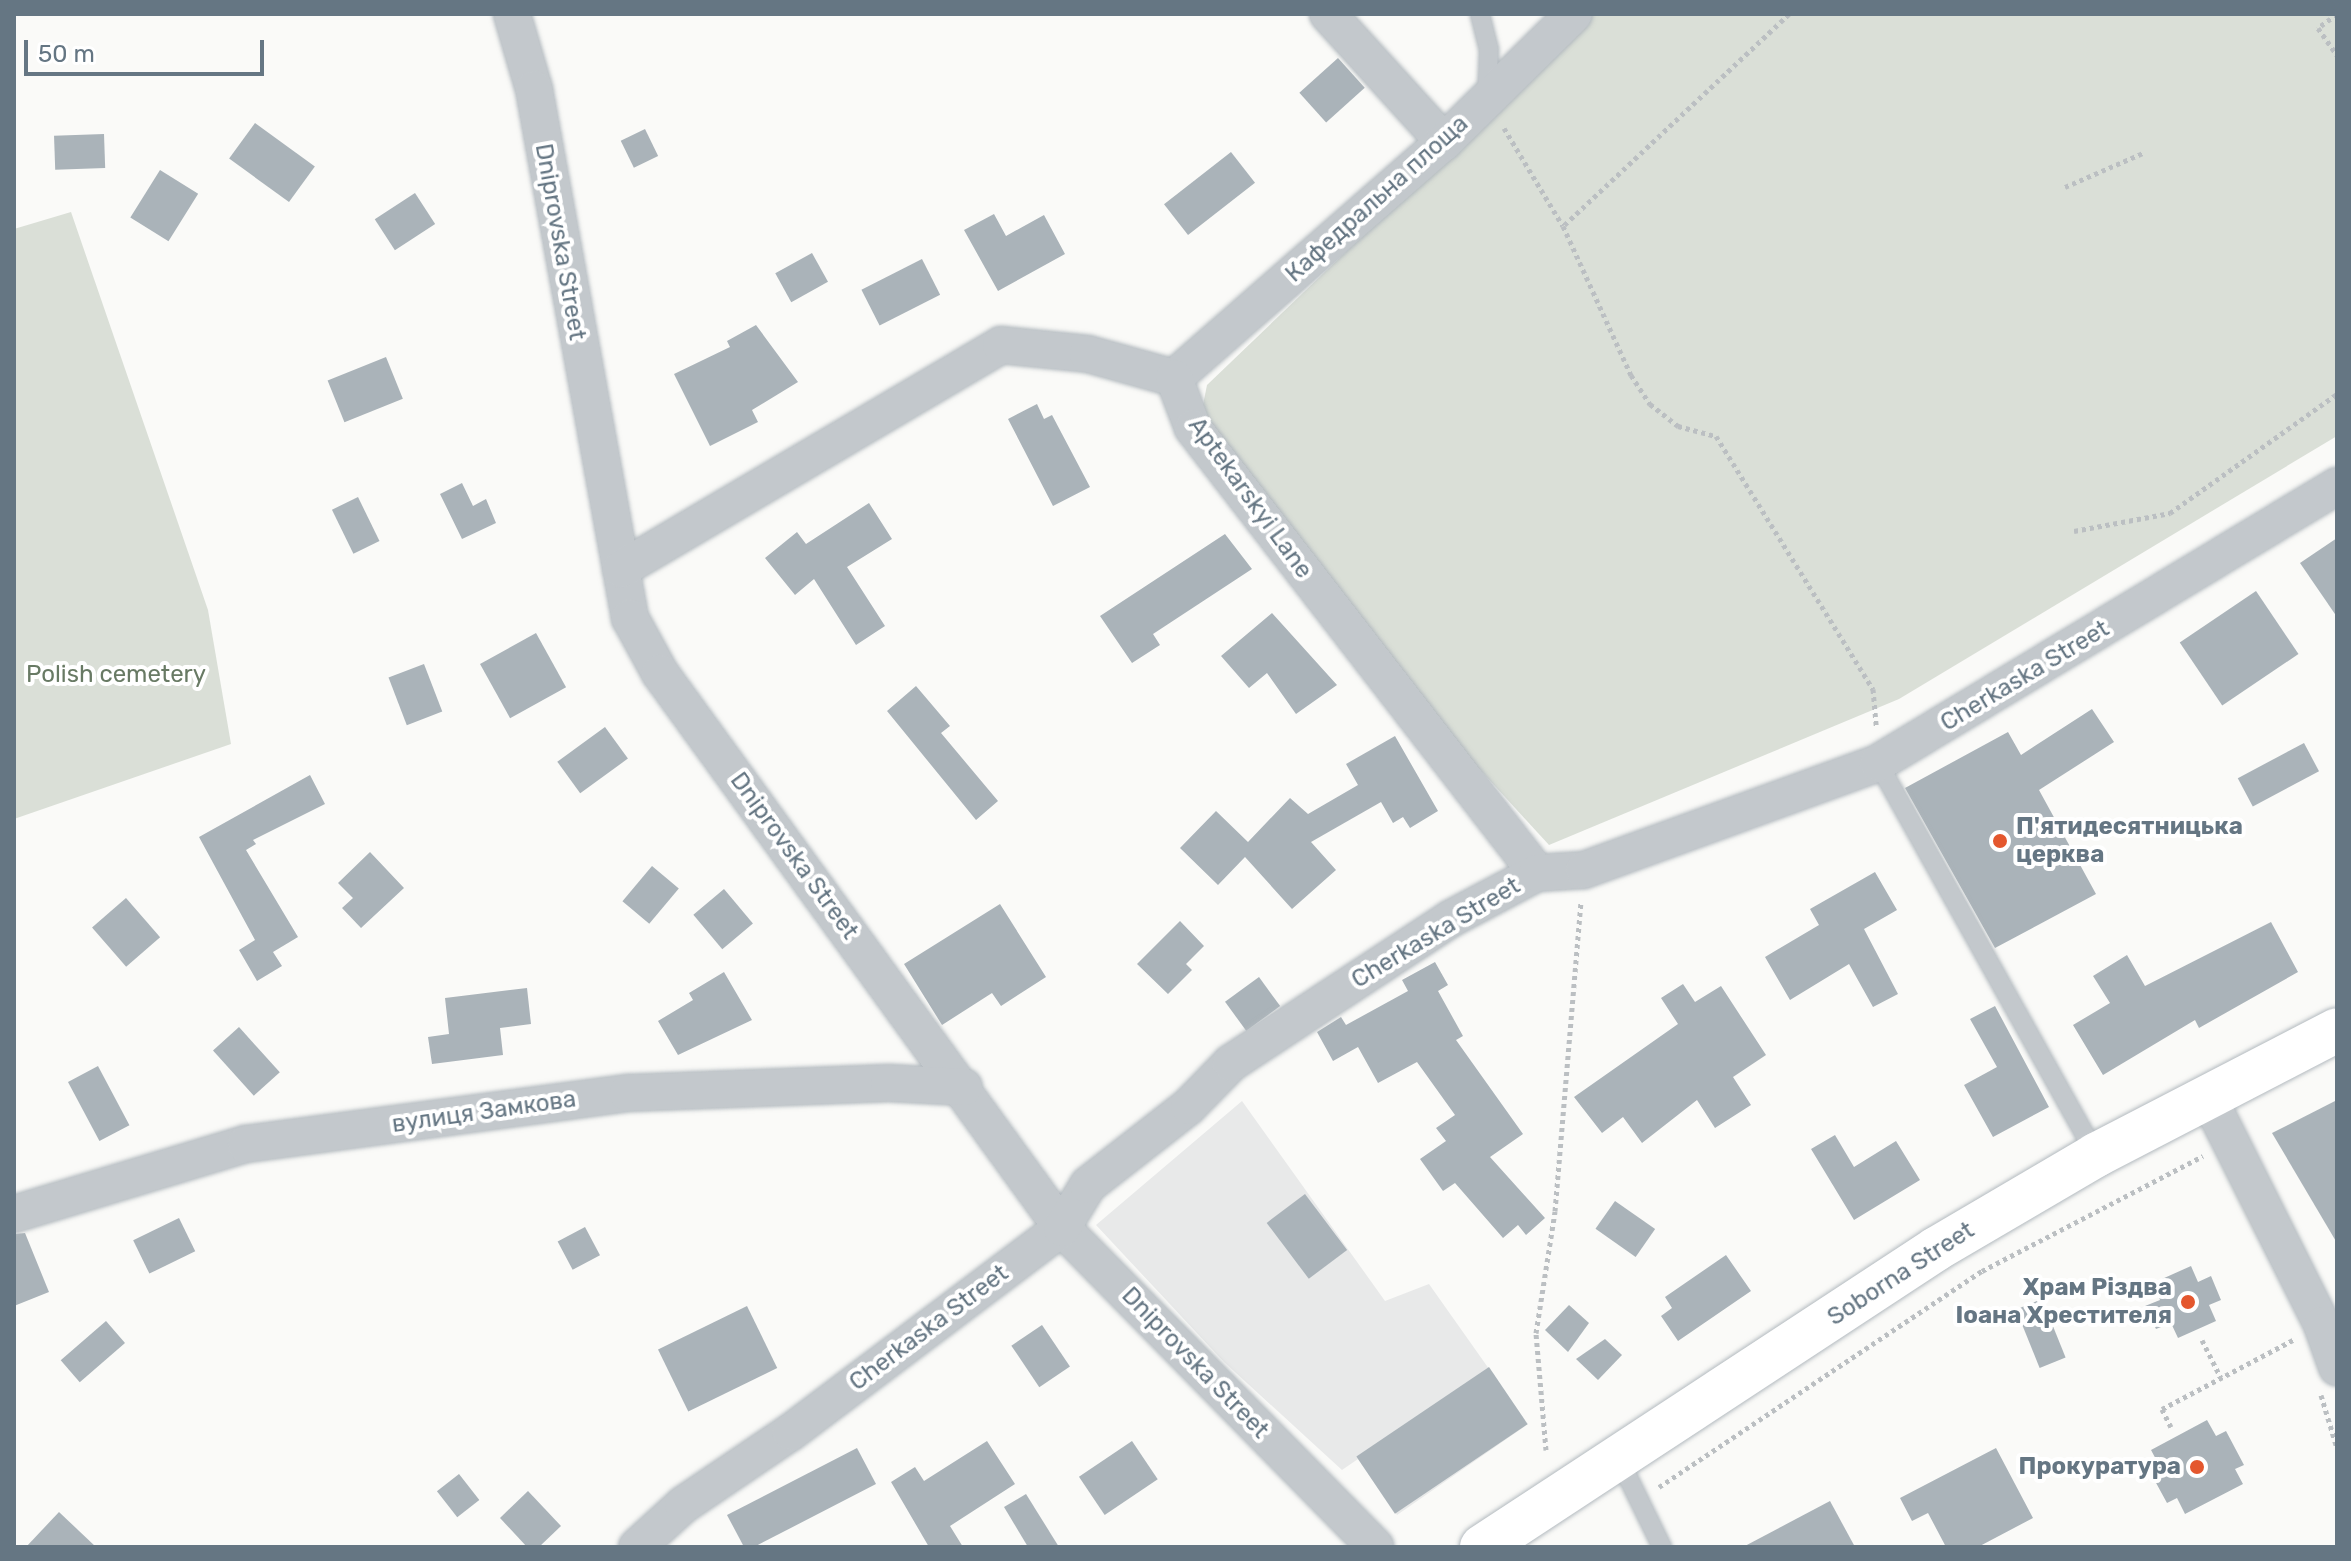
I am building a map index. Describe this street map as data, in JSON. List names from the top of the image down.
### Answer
{
  "streets": {
    "main road": ["Soborna Street"],
    "street": [
      "Кафедральна площа",
      "Dniprovska Street",
      "Aptekarskyi Lane",
      "Cherkaska Street",
      "вулиця Замкова"
    ]
  },
  "crossings": [
    ["Кафедральна площа", "Aptekarskyi Lane"],
    ["Dniprovska Street", "Cherkaska Street"],
    ["Dniprovska Street", "вулиця Замкова"],
    ["Aptekarskyi Lane", "Cherkaska Street"]
  ],
  "parks": ["Polish cemetery"],
  "places": ["П'ятидесятницька церква", "Храм Різдва Іоана Хрестителя", "Прокуратура"],
  "scale_bar": "50 m"
}
